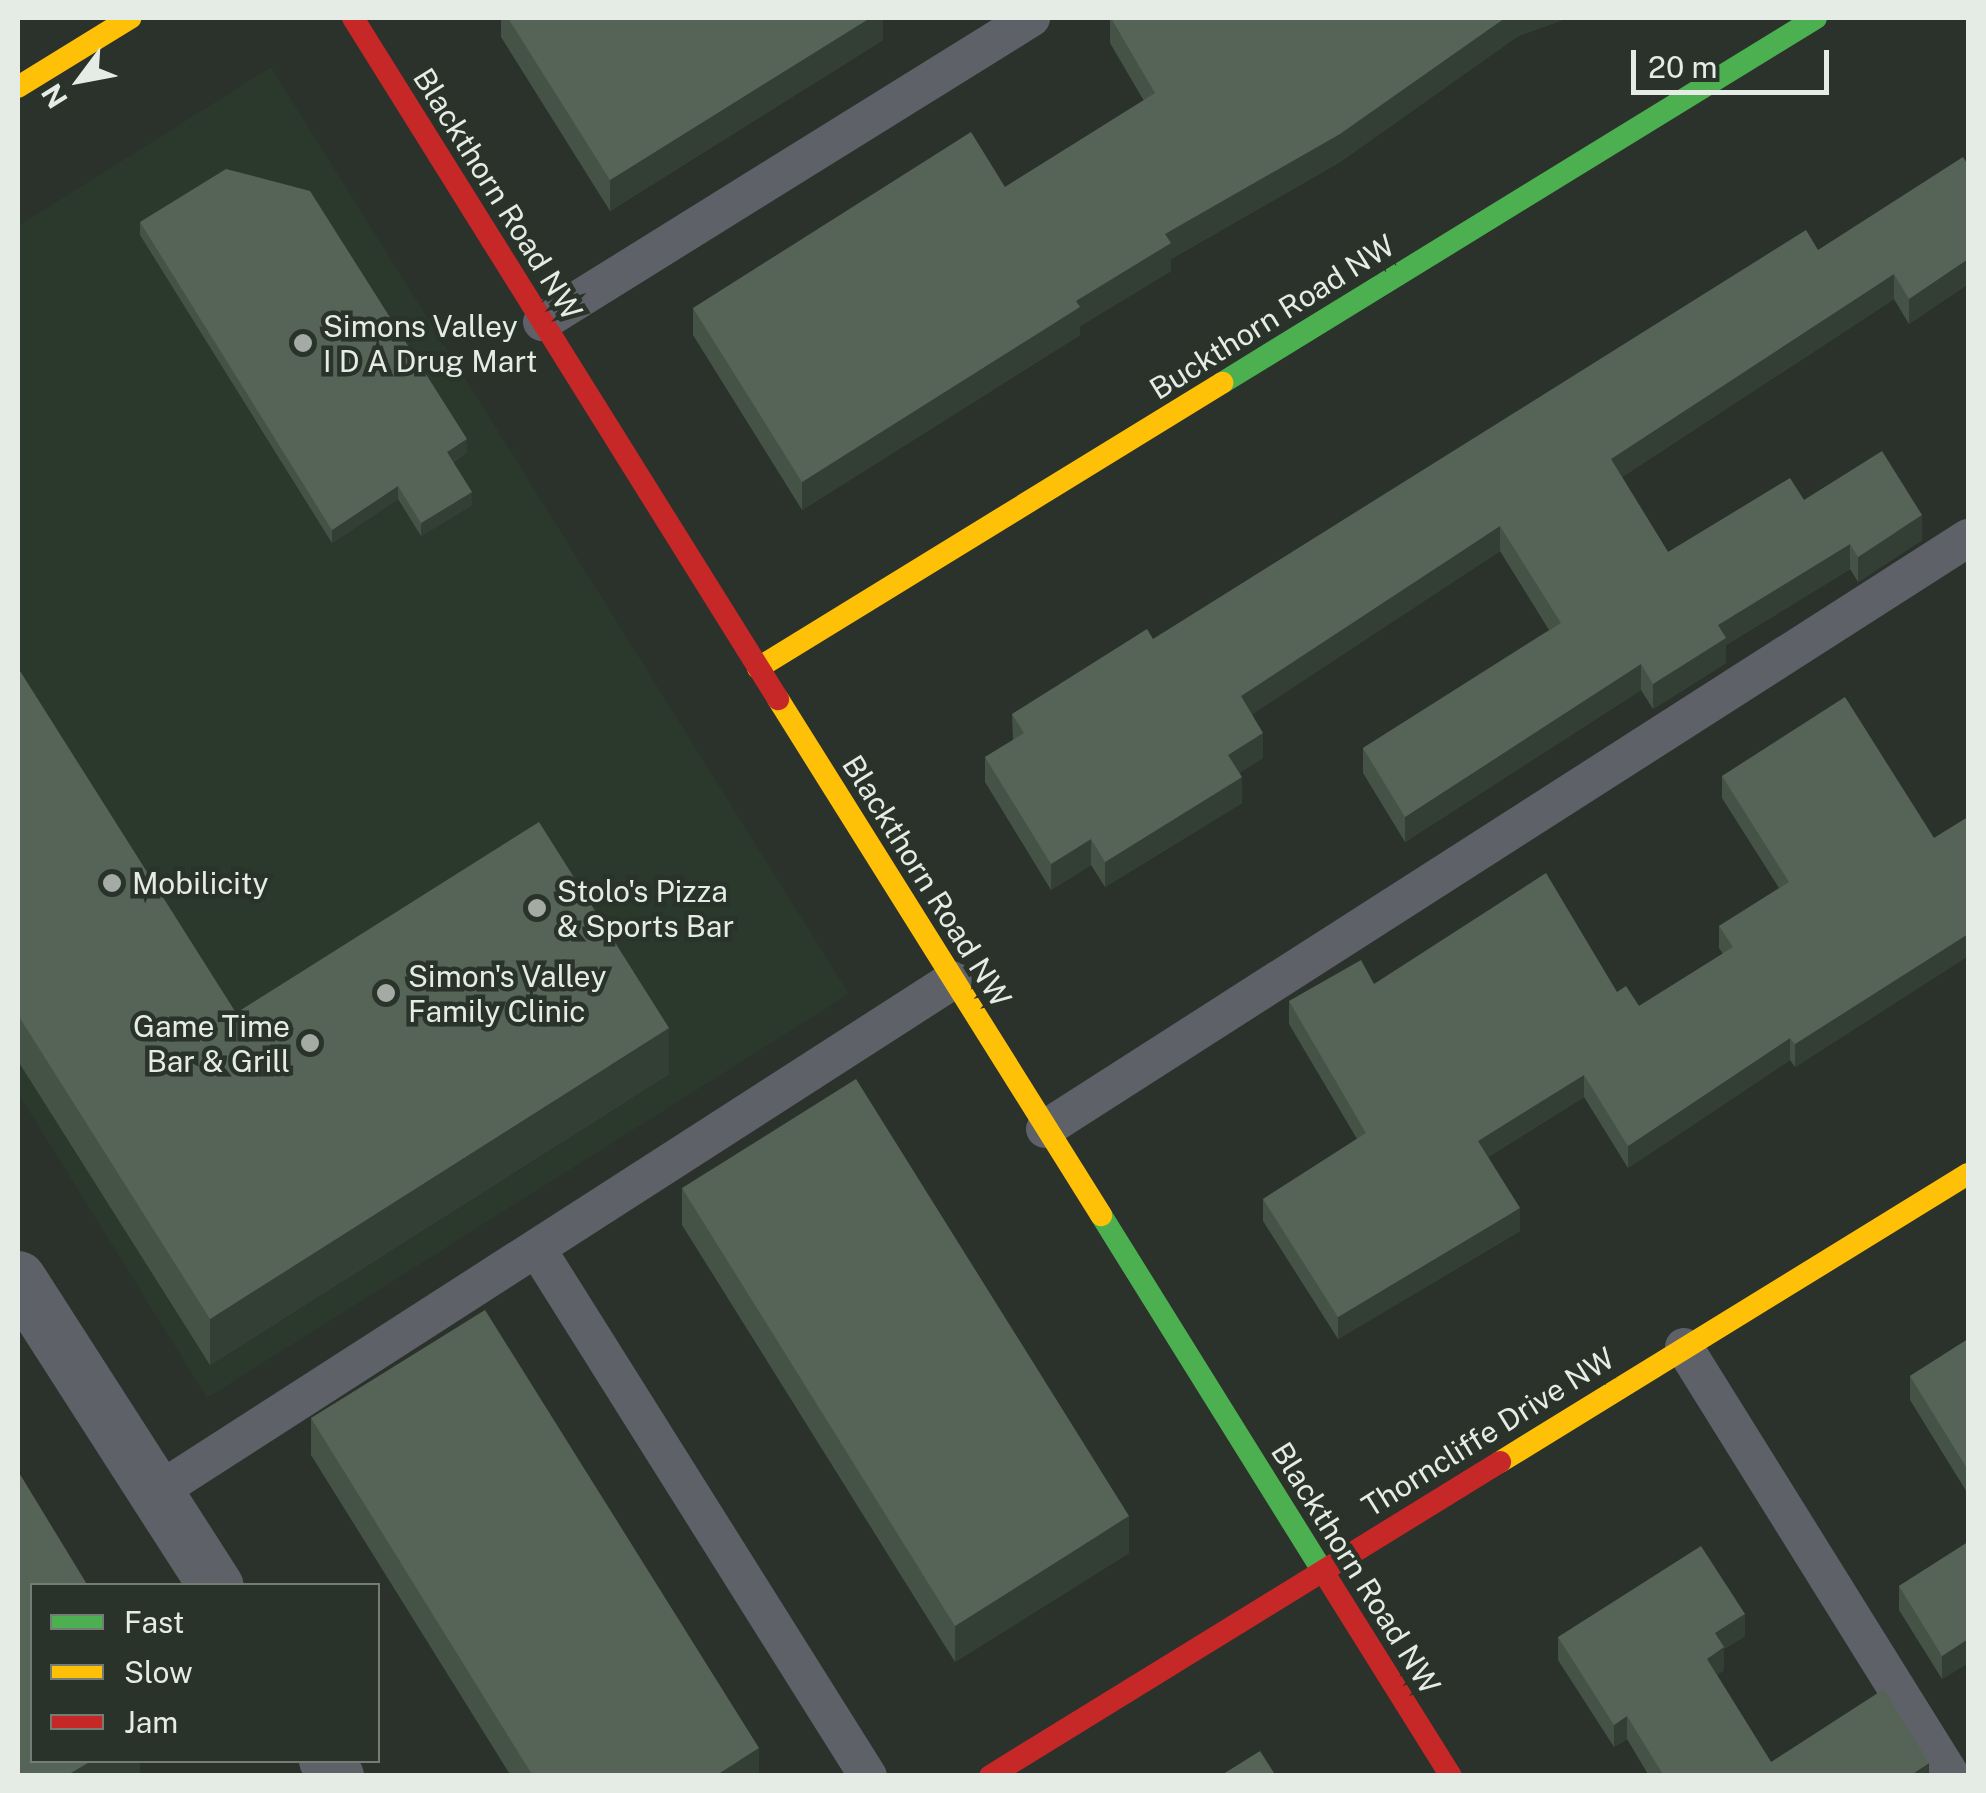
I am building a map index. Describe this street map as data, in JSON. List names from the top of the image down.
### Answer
{
  "streets": {
    "street": ["Blackthorn Road NW", "Buckthorn Road NW", "Thorncliffe Drive NW"]
  },
  "crossings": [
    ["Blackthorn Road NW", "Buckthorn Road NW"],
    ["Blackthorn Road NW", "Thorncliffe Drive NW"]
  ],
  "places": [
    "Simons Valley I D A Drug Mart",
    "Mobilicity",
    "Stolo's Pizza & Sports Bar",
    "Simon's Valley Family Clinic",
    "Game Time Bar & Grill"
  ],
  "legend": ["Fast", "Slow", "Jam"],
  "scale_bar": "20 m",
  "north": "bottom left"
}
